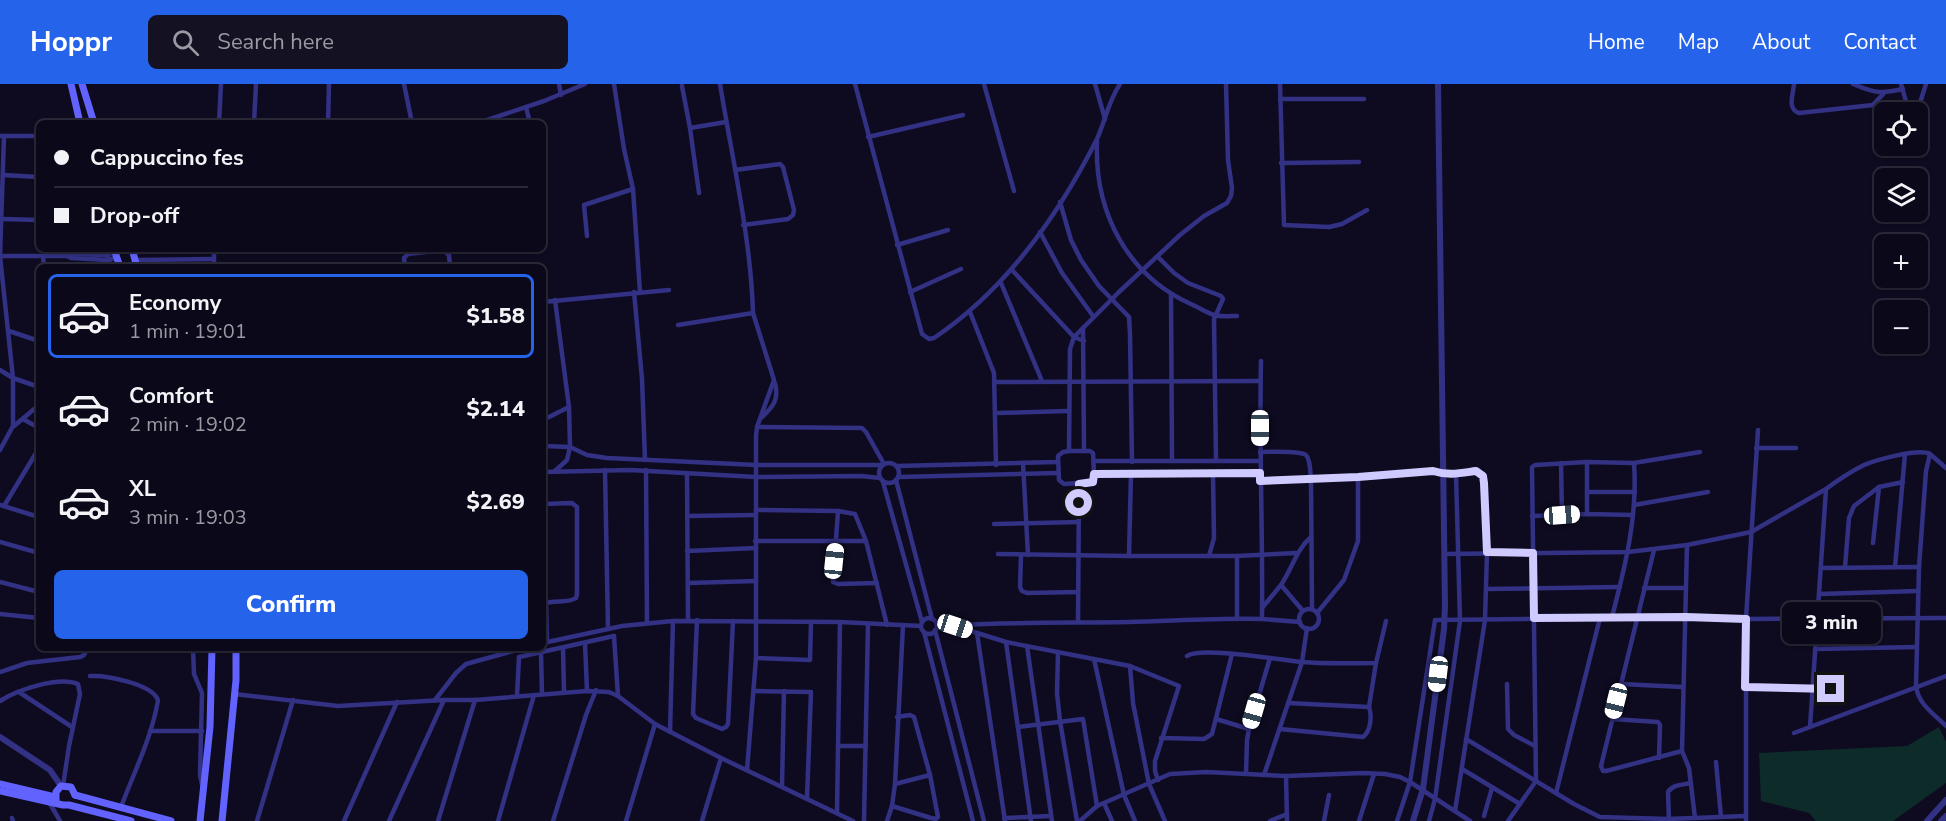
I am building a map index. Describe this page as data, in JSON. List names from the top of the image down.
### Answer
{
  "page": {
    "header": "Hoppr",
    "search": "Search here",
    "nav": [
      "Home",
      "Map",
      "About",
      "Contact"
    ],
    "map_buttons": ["+", "−"],
    "banner": ["Cappuccino fes", "Drop-off"],
    "list": [
      {
        "name": "Economy",
        "note": "1 min · 19:01",
        "value": "$1.58"
      },
      {
        "name": "Comfort",
        "note": "2 min · 19:02",
        "value": "$2.14"
      },
      {
        "name": "XL",
        "note": "3 min · 19:03",
        "value": "$2.69"
      }
    ],
    "buttons": "Confirm",
    "bubble": "3 min"
  }
}
